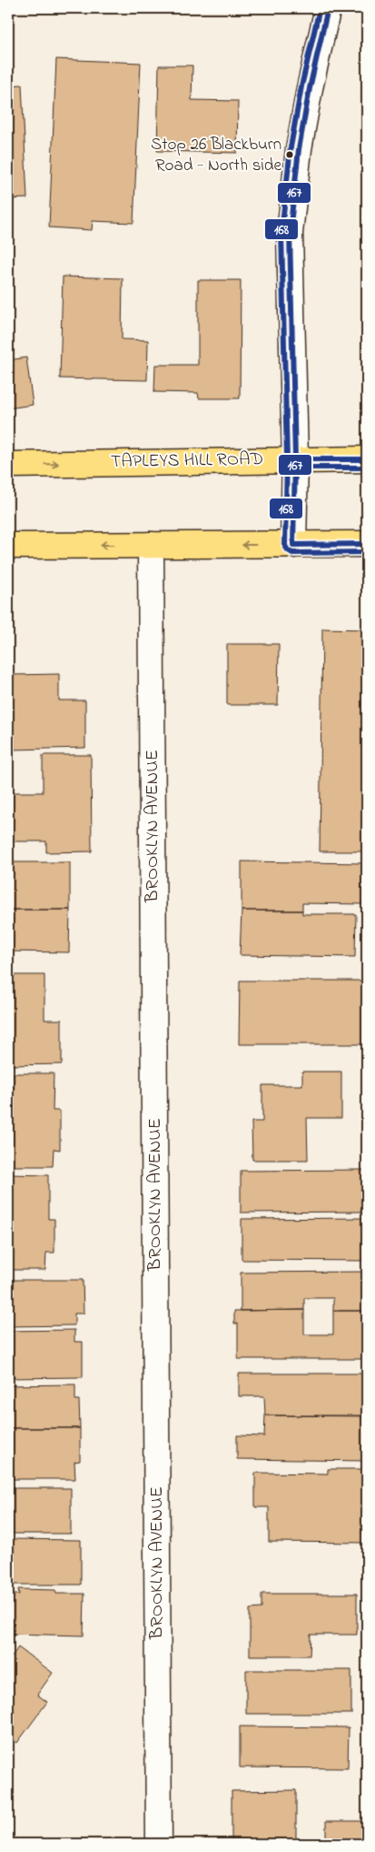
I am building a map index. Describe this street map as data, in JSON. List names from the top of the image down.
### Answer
{
  "streets": {
    "main road": ["TAPLEYS HILL ROAD"],
    "street": ["BROOKLYN AVENUE"]
  },
  "places": ["Stop 26 Blackburn Road - North side"],
  "lines": ["transit line 167", "transit line 168"]
}
